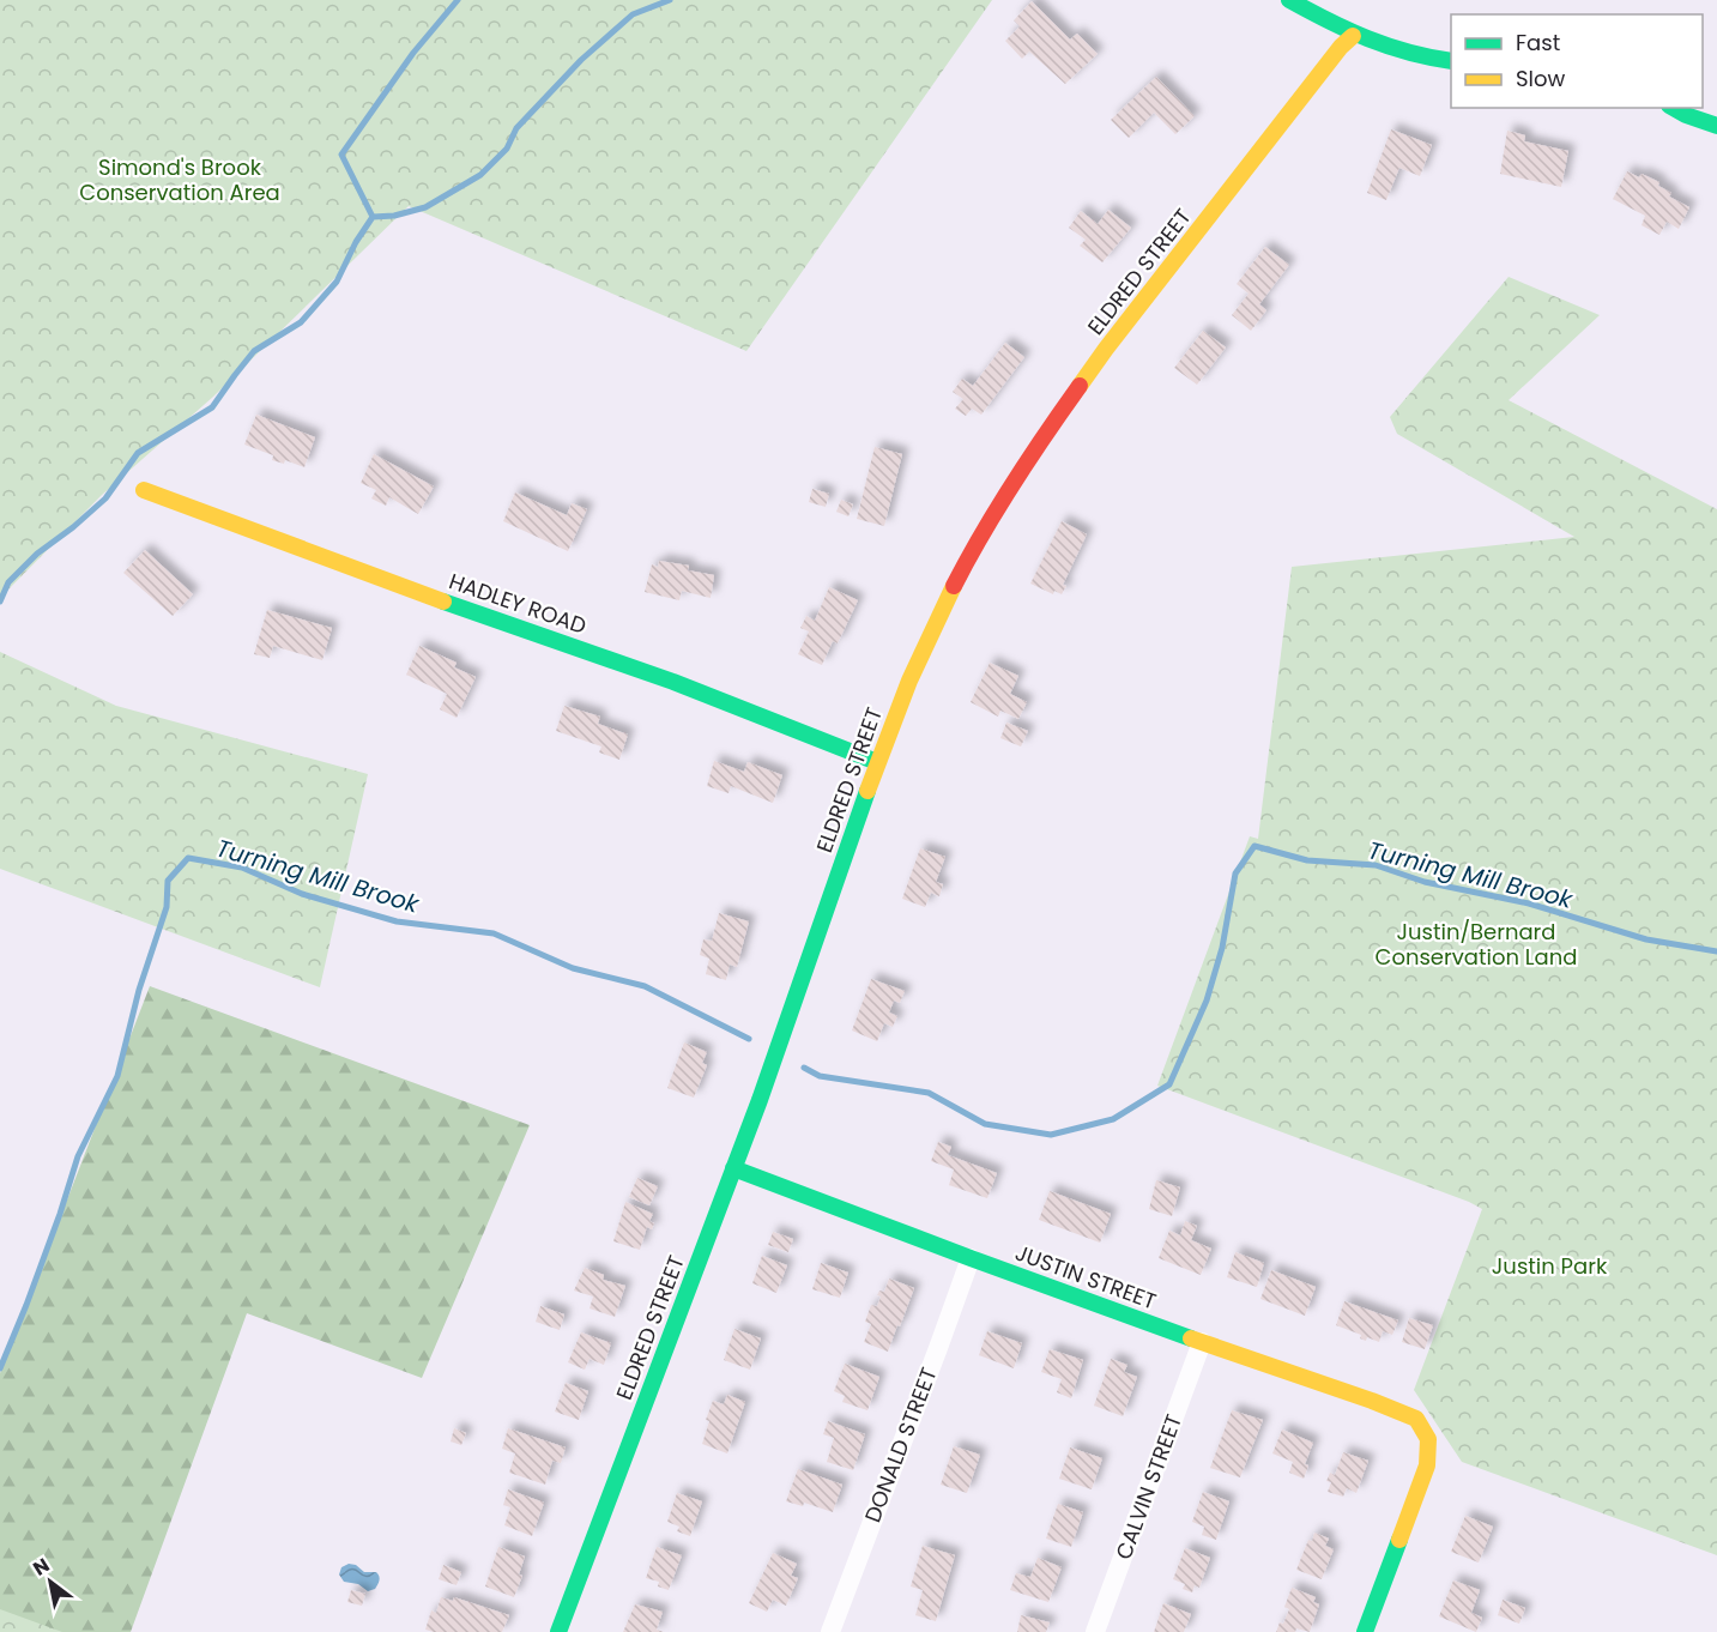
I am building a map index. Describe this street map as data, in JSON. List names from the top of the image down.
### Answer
{
  "streets": {
    "street": [
      "ELDRED STREET",
      "HADLEY ROAD",
      "JUSTIN STREET",
      "DONALD STREET",
      "CALVIN STREET"
    ]
  },
  "crossings": [
    ["ELDRED STREET", "HADLEY ROAD"],
    ["ELDRED STREET", "JUSTIN STREET"],
    ["JUSTIN STREET", "DONALD STREET"],
    ["JUSTIN STREET", "CALVIN STREET"]
  ],
  "water": ["Turning Mill Brook"],
  "parks": ["Simond's Brook Conservation Area", "Justin/Bernard Conservation Land", "Justin Park"],
  "legend": ["Fast", "Slow"],
  "north": "top left"
}
